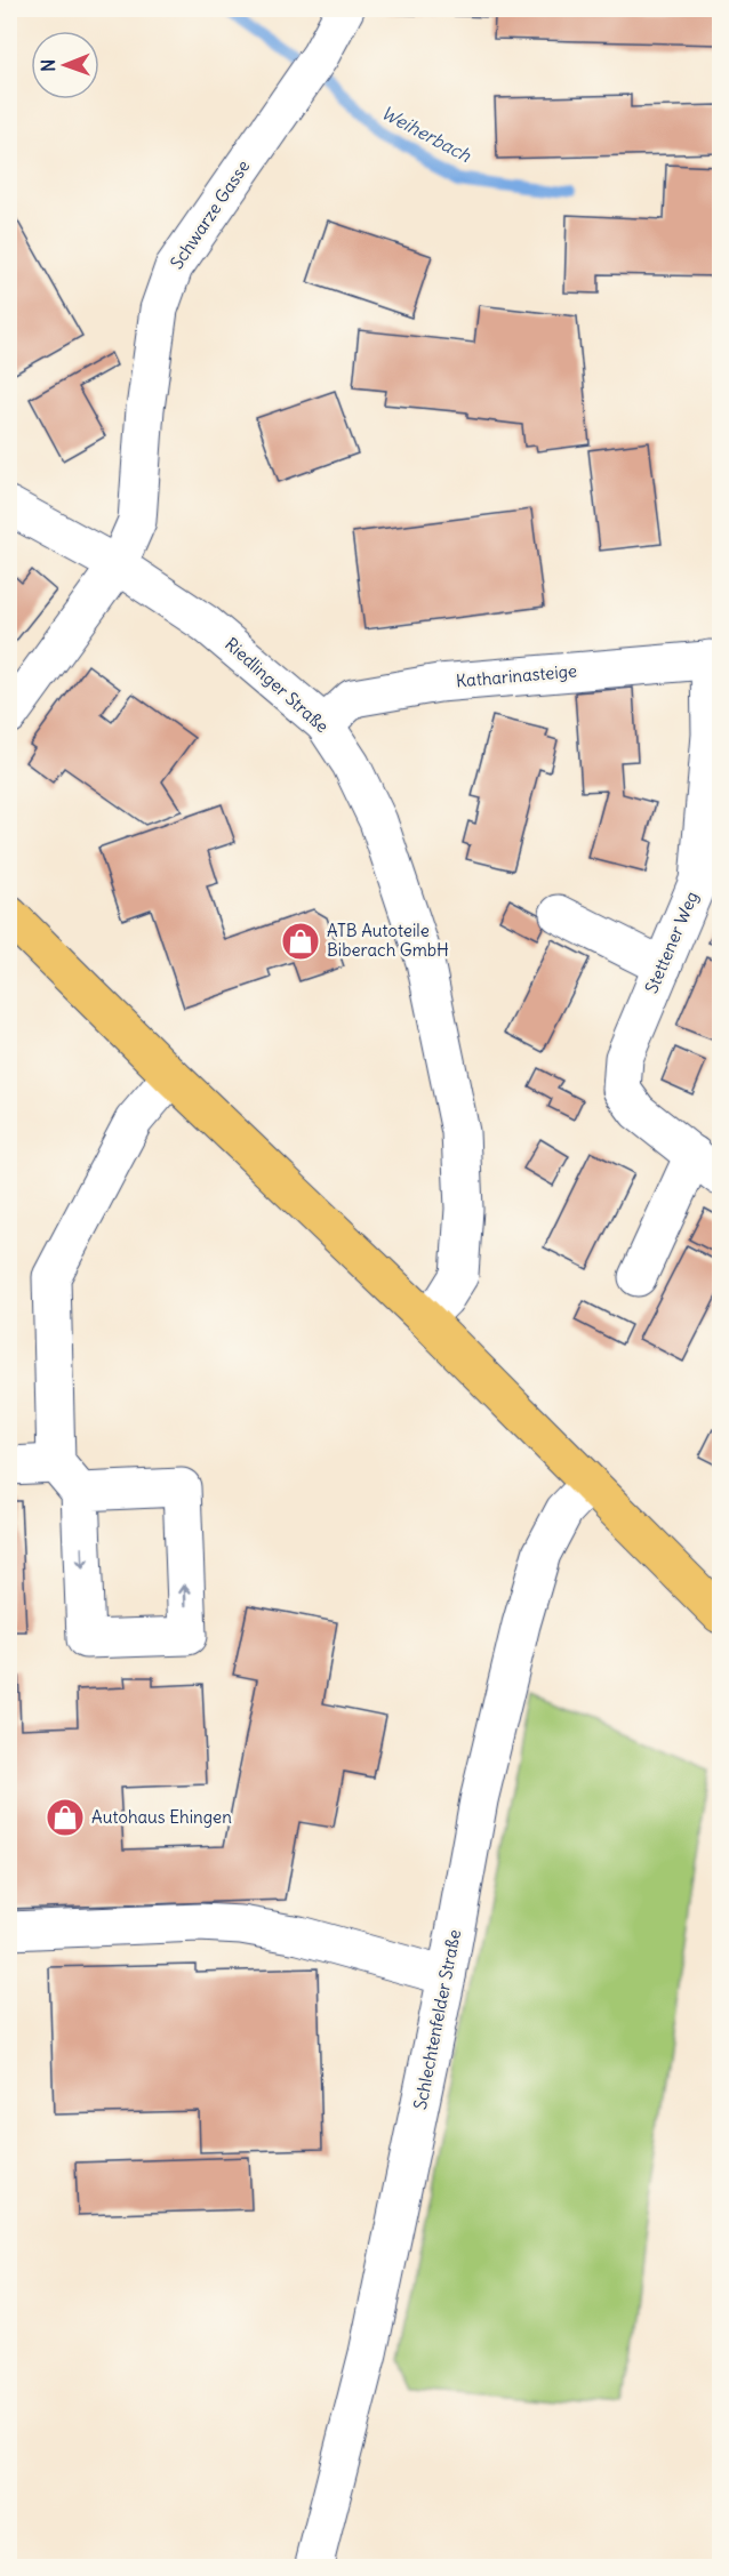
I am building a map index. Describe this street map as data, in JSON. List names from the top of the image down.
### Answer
{
  "streets": {
    "street": [
      "Schwarze Gasse",
      "Katharinasteige",
      "Riedlinger Straße",
      "Stettener Weg",
      "Schlechtenfelder Straße"
    ]
  },
  "crossings": [
    ["Schwarze Gasse", "Riedlinger Straße"],
    ["Katharinasteige", "Riedlinger Straße"],
    ["Katharinasteige", "Stettener Weg"]
  ],
  "water": ["Weiherbach"],
  "places": {
    "shop": ["ATB Autoteile Biberach GmbH", "Autohaus Ehingen"]
  },
  "north": "left"
}
